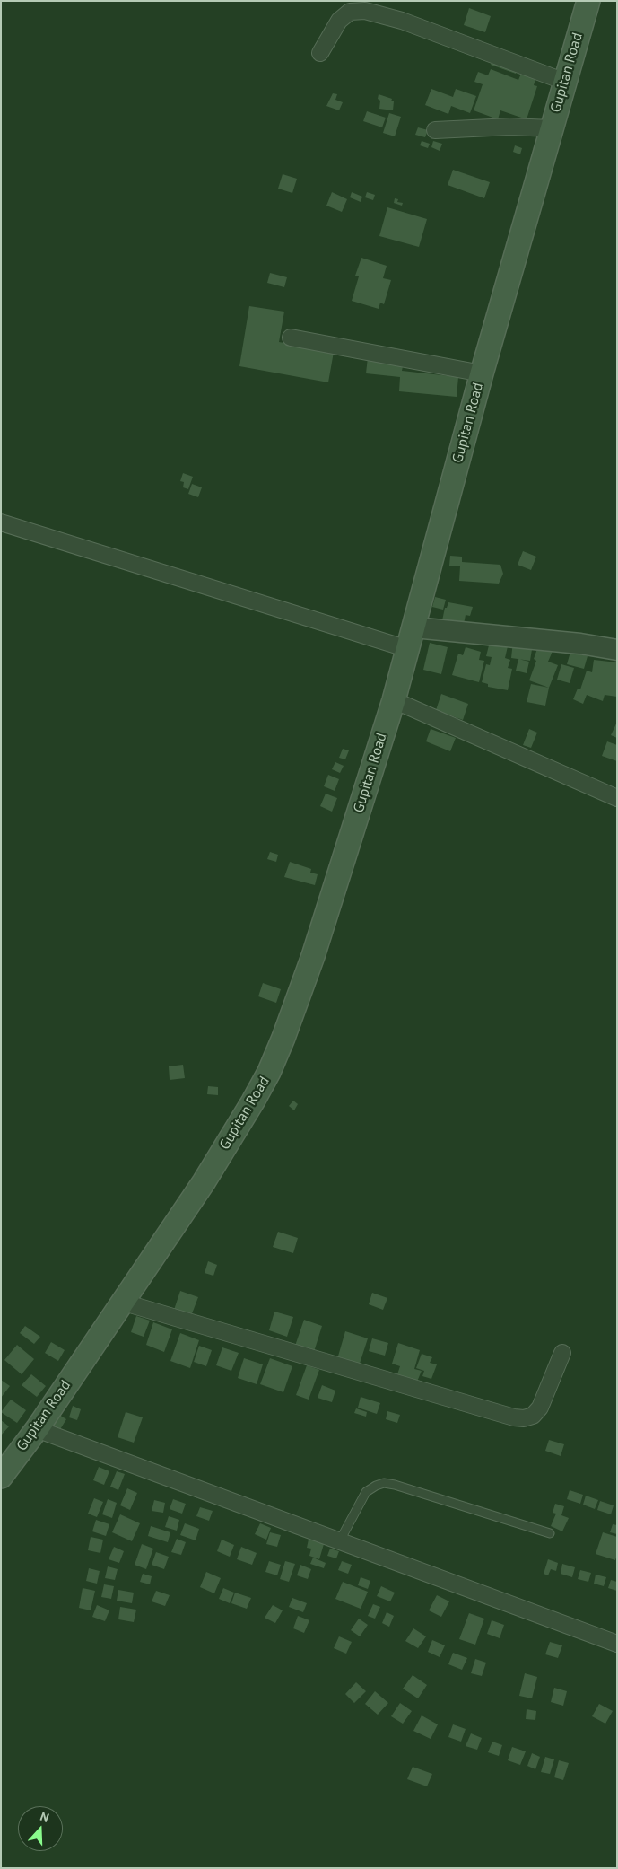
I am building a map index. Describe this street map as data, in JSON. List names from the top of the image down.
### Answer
{
  "streets": {
    "main road": ["Gupitan Road"]
  },
  "north": "top"
}
